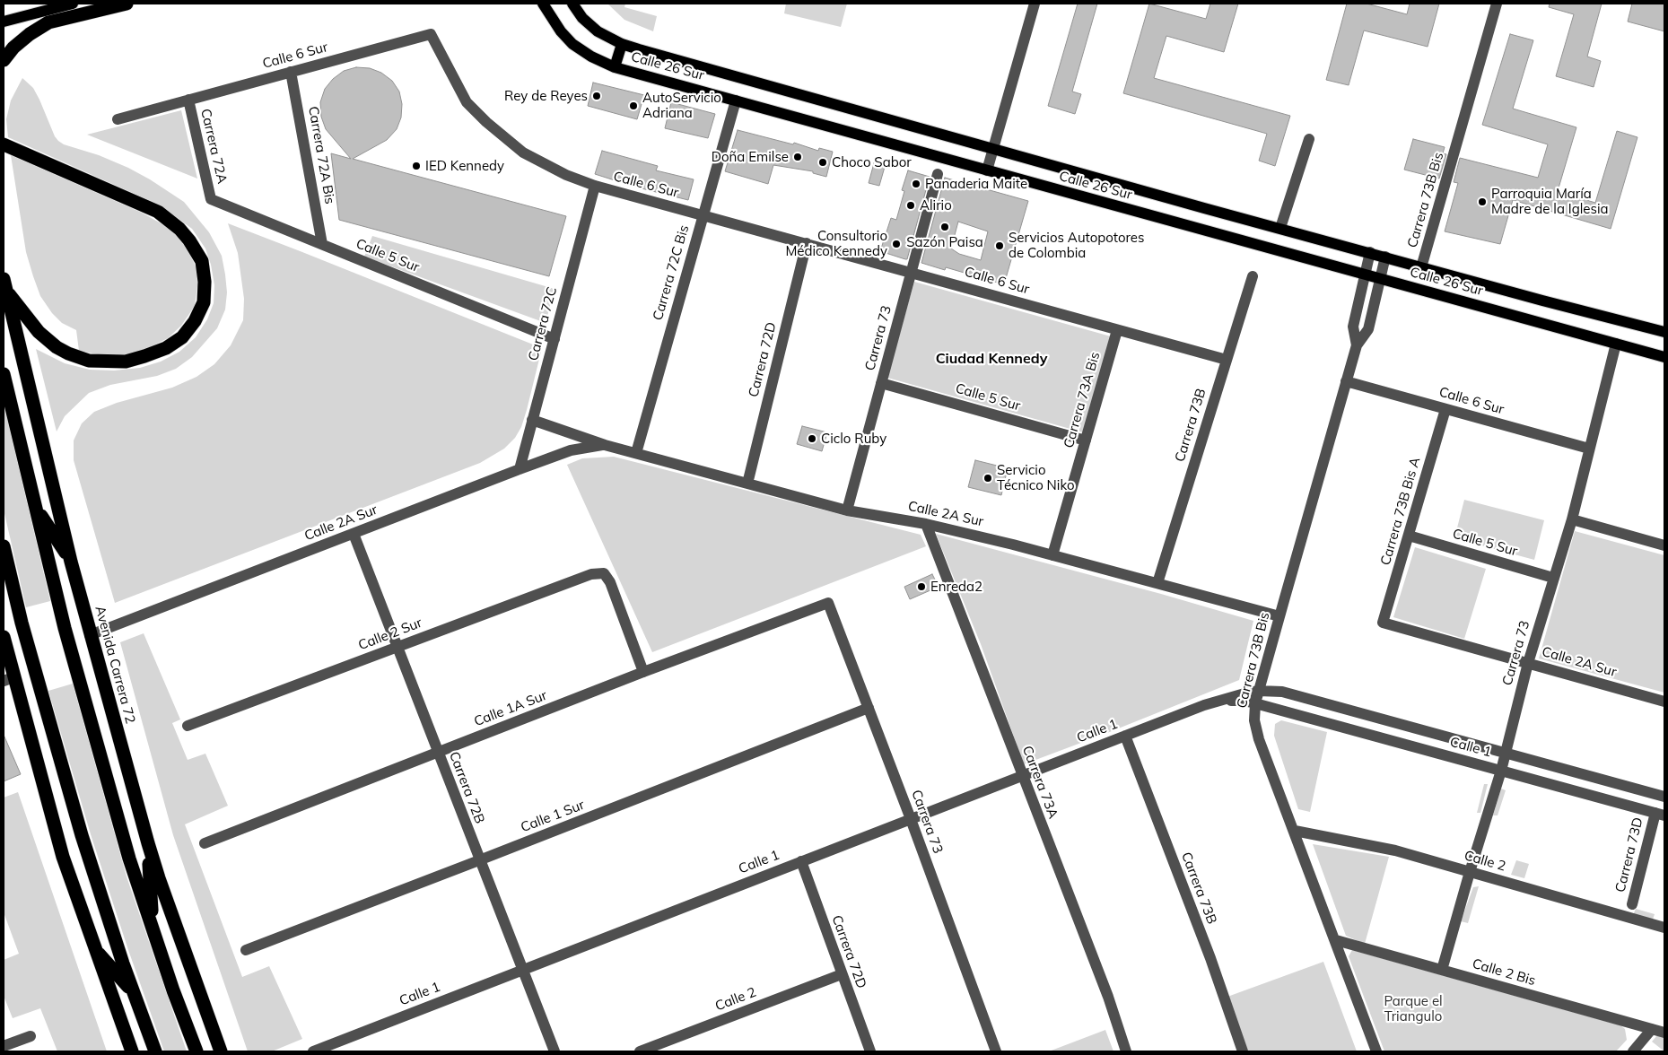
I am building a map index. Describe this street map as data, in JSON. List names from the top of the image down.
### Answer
{
  "streets": {
    "highway": ["Avenida Carrera 72"],
    "main road": ["Calle 26 Sur"],
    "street": [
      "Calle 6 Sur",
      "Carrera 72A",
      "Carrera 72A Bis",
      "Carrera 73B Bis",
      "Calle 5 Sur",
      "Carrera 72C Bis",
      "Carrera 72C",
      "Carrera 73",
      "Carrera 72D",
      "Carrera 73A Bis",
      "Carrera 73B",
      "Carrera 73B Bis A",
      "Calle 2A Sur",
      "Calle 2 Sur",
      "Calle 1A Sur",
      "Calle 1",
      "Carrera 73A",
      "Carrera 72B",
      "Calle 1 Sur",
      "Carrera 73D",
      "Calle 2",
      "Calle 2 Bis"
    ]
  },
  "crossings": [
    ["Calle 6 Sur", "Carrera 72A"],
    ["Calle 6 Sur", "Carrera 72A Bis"],
    ["Calle 6 Sur", "Carrera 73B Bis"],
    ["Calle 6 Sur", "Carrera 72C Bis"],
    ["Calle 6 Sur", "Carrera 72C"],
    ["Calle 6 Sur", "Carrera 73"],
    ["Calle 6 Sur", "Carrera 72D"],
    ["Calle 6 Sur", "Carrera 73A Bis"],
    ["Calle 6 Sur", "Carrera 73B"],
    ["Calle 6 Sur", "Carrera 73B Bis A"],
    ["Calle 26 Sur", "Carrera 73B Bis"],
    ["Calle 26 Sur", "Carrera 72C Bis"],
    ["Calle 26 Sur", "Carrera 73"],
    ["Carrera 72A", "Calle 5 Sur"],
    ["Carrera 72A Bis", "Calle 5 Sur"],
    ["Carrera 73B Bis", "Calle 2A Sur"],
    ["Carrera 73B Bis", "Calle 1"],
    ["Carrera 73B Bis", "Calle 2"],
    ["Carrera 73B Bis", "Calle 2 Bis"],
    ["Calle 5 Sur", "Carrera 72C"],
    ["Calle 5 Sur", "Carrera 73"],
    ["Calle 5 Sur", "Carrera 73A Bis"],
    ["Calle 5 Sur", "Carrera 73B Bis A"],
    ["Carrera 72C Bis", "Calle 2A Sur"],
    ["Carrera 72C", "Calle 2A Sur"],
    ["Carrera 73", "Calle 2A Sur"],
    ["Carrera 73", "Calle 1A Sur"],
    ["Carrera 73", "Calle 1"],
    ["Carrera 73", "Calle 1 Sur"],
    ["Carrera 73", "Calle 2"],
    ["Carrera 73", "Calle 2 Bis"],
    ["Carrera 72D", "Calle 2A Sur"],
    ["Carrera 72D", "Calle 1"],
    ["Carrera 72D", "Calle 2"],
    ["Carrera 73A Bis", "Calle 2A Sur"],
    ["Carrera 73B", "Calle 2A Sur"],
    ["Carrera 73B", "Calle 1"],
    ["Carrera 73B Bis A", "Calle 2A Sur"],
    ["Calle 2A Sur", "Avenida Carrera 72"],
    ["Calle 2A Sur", "Carrera 73A"],
    ["Calle 2A Sur", "Carrera 72B"],
    ["Calle 2 Sur", "Calle 1A Sur"],
    ["Calle 2 Sur", "Carrera 72B"],
    ["Calle 1A Sur", "Carrera 72B"],
    ["Calle 1", "Carrera 73A"],
    ["Calle 1", "Carrera 72B"],
    ["Calle 1", "Carrera 73D"],
    ["Carrera 72B", "Calle 1 Sur"]
  ],
  "districts": ["Ciudad Kennedy"],
  "parks": ["Parque el Triangulo"],
  "places": [
    "Rey de Reyes",
    "AutoServicio Adriana",
    "Doña Emilse",
    "Choco Sabor",
    "IED Kennedy",
    "Panaderia Maite",
    "Parroquia María Madre de la Iglesia",
    "Alirio",
    "Sazón Paisa",
    "Consultorio Médico Kennedy",
    "Servicios Autopotores de Colombia",
    "Ciclo Ruby",
    "Servicio Técnico Niko",
    "Enreda2"
  ]
}
